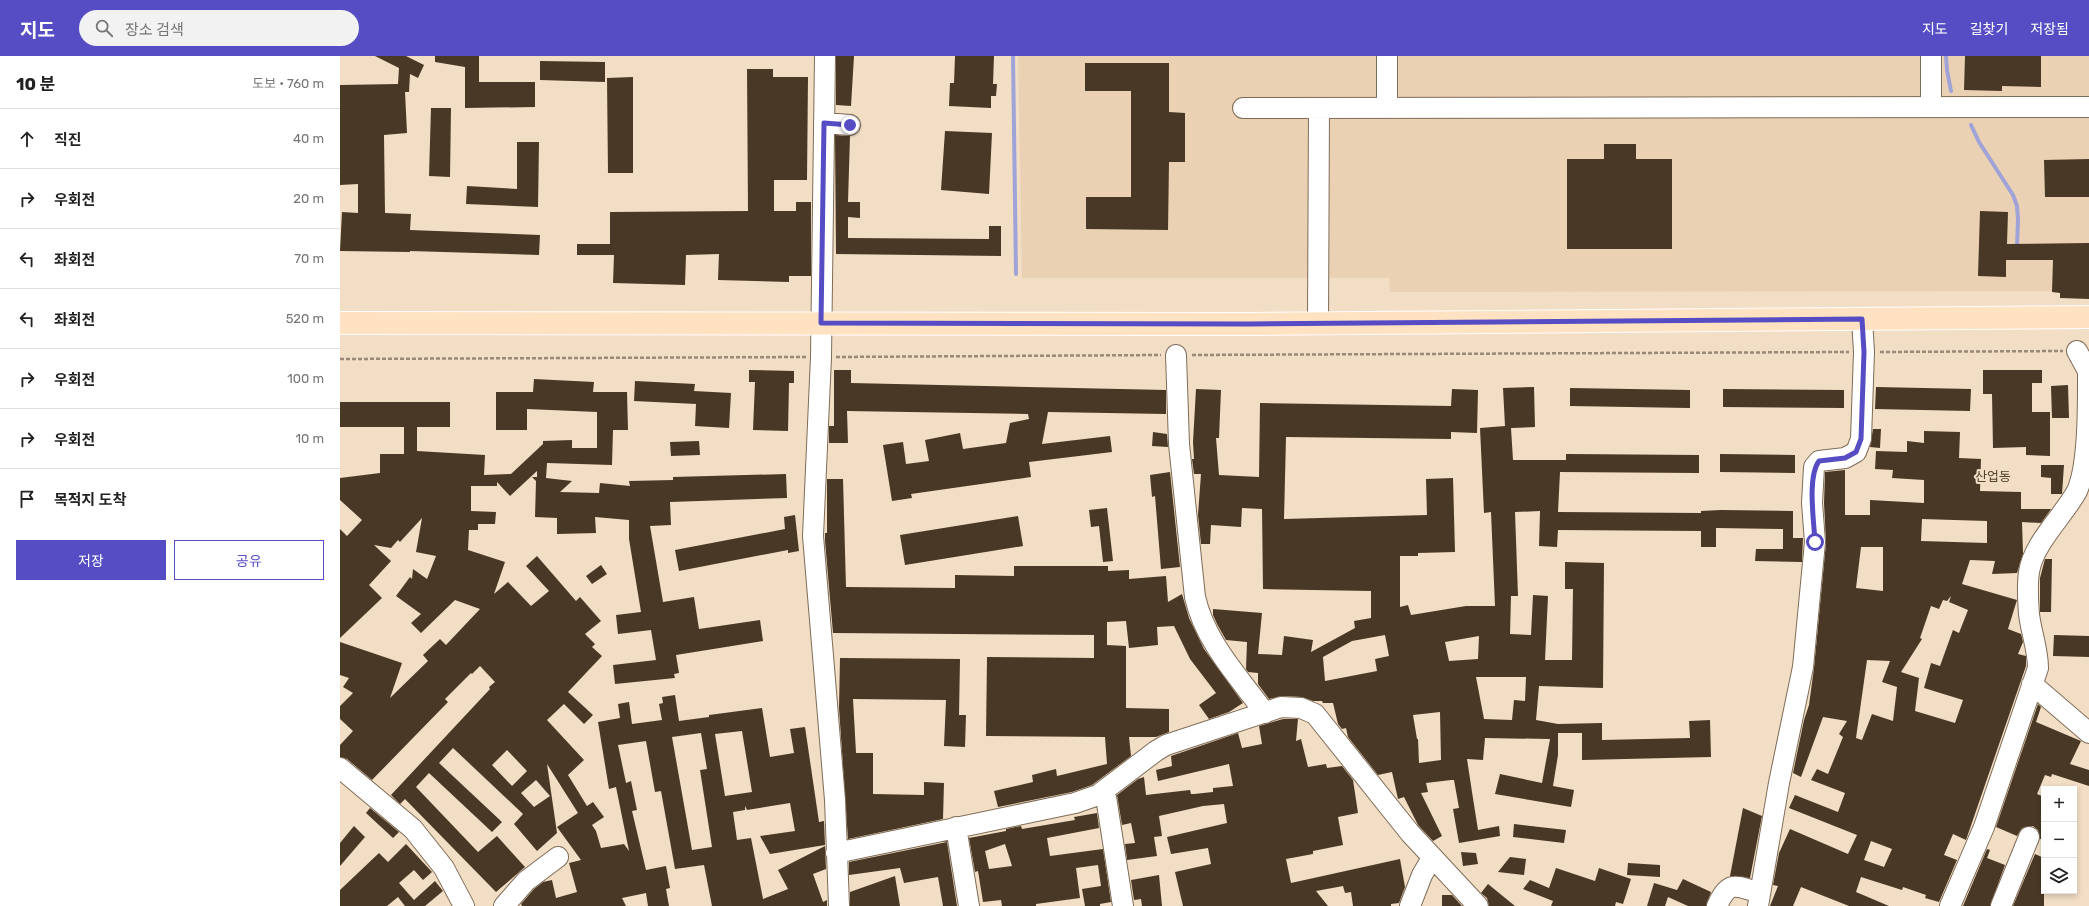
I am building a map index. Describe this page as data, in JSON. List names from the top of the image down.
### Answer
{
  "districts": ["산업동"],
  "page": {
    "header": "지도",
    "search": "장소 검색",
    "nav": ["지도", "길찾기", "저장됨"],
    "heading": ["10 분", "도보 · 760 m"],
    "list": [
      ["직진", "40 m"],
      ["우회전", "20 m"],
      ["좌회전", "70 m"],
      ["좌회전", "520 m"],
      ["우회전", "100 m"],
      ["우회전", "10 m"],
      "목적지 도착"
    ],
    "buttons": ["저장", "공유"],
    "map_buttons": ["+", "−"]
  }
}
